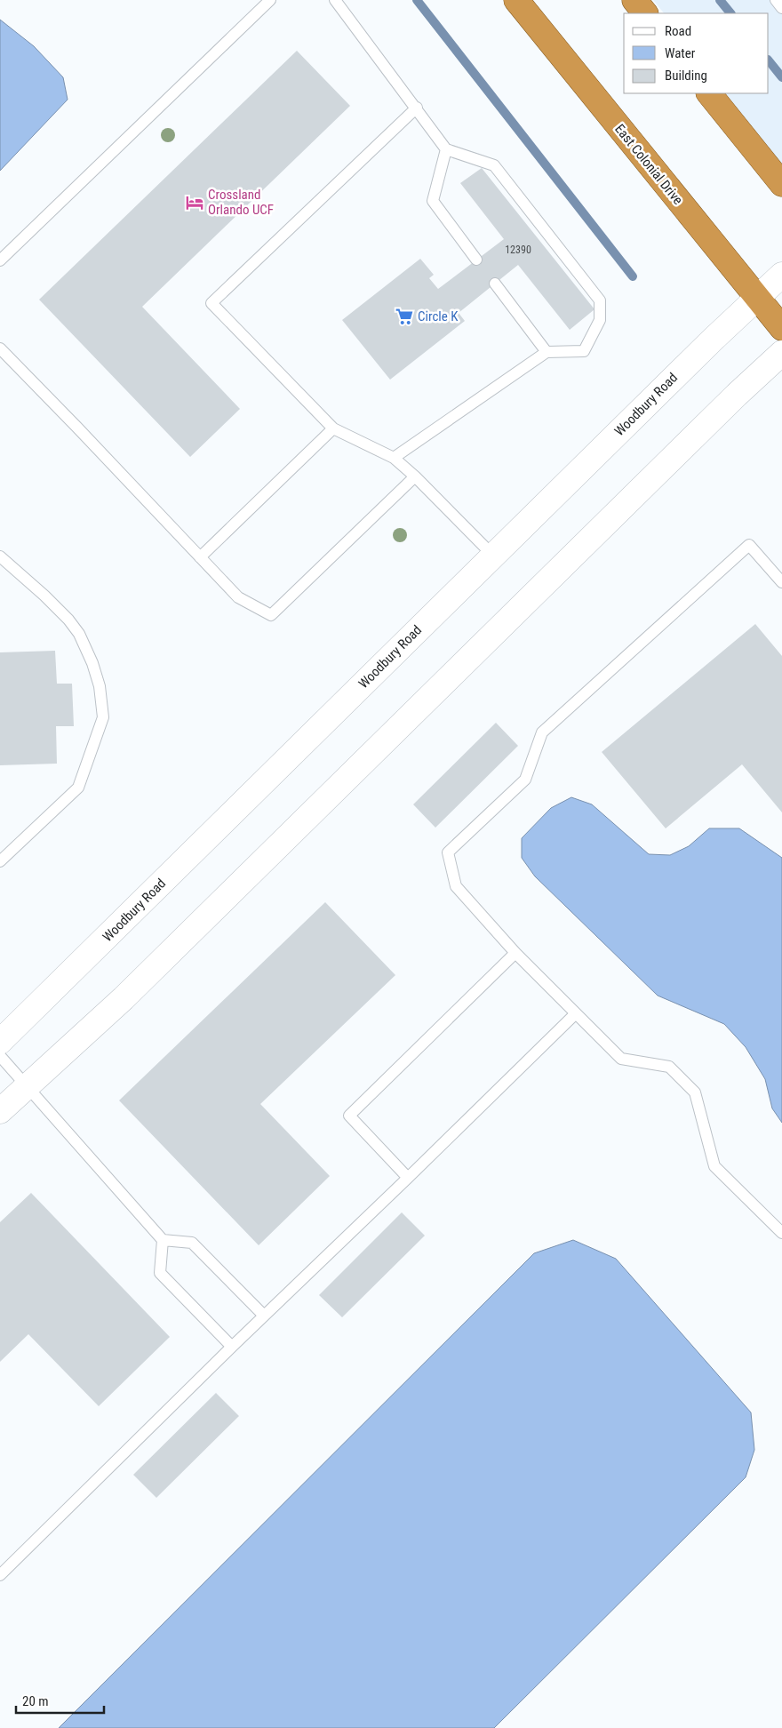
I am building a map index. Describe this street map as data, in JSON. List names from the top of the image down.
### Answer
{
  "streets": {
    "highway": ["East Colonial Drive"],
    "street": ["Woodbury Road"]
  },
  "crossings": [
    ["East Colonial Drive", "Woodbury Road"]
  ],
  "places": {
    "hotel": ["Crossland Orlando UCF"],
    "supermarket": ["Circle K"]
  },
  "house_numbers": ["12390"],
  "legend": ["Road", "Water", "Building"],
  "scale_bar": "20 m"
}
